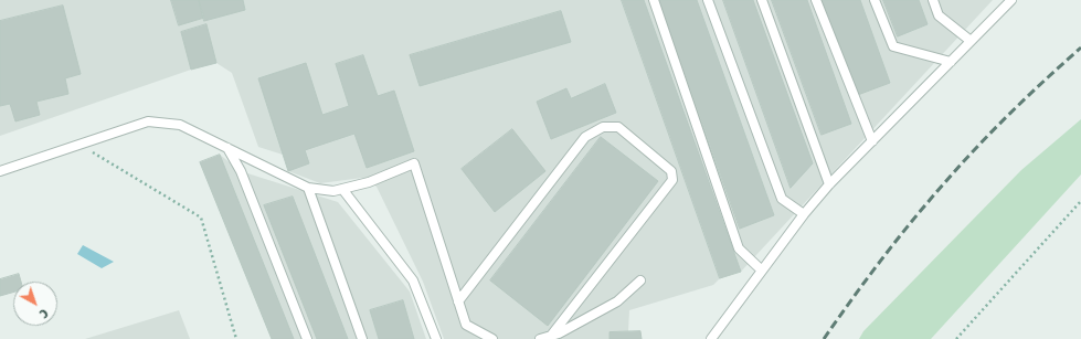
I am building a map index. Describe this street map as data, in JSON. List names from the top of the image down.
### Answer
{
  "north": "bottom right"
}
